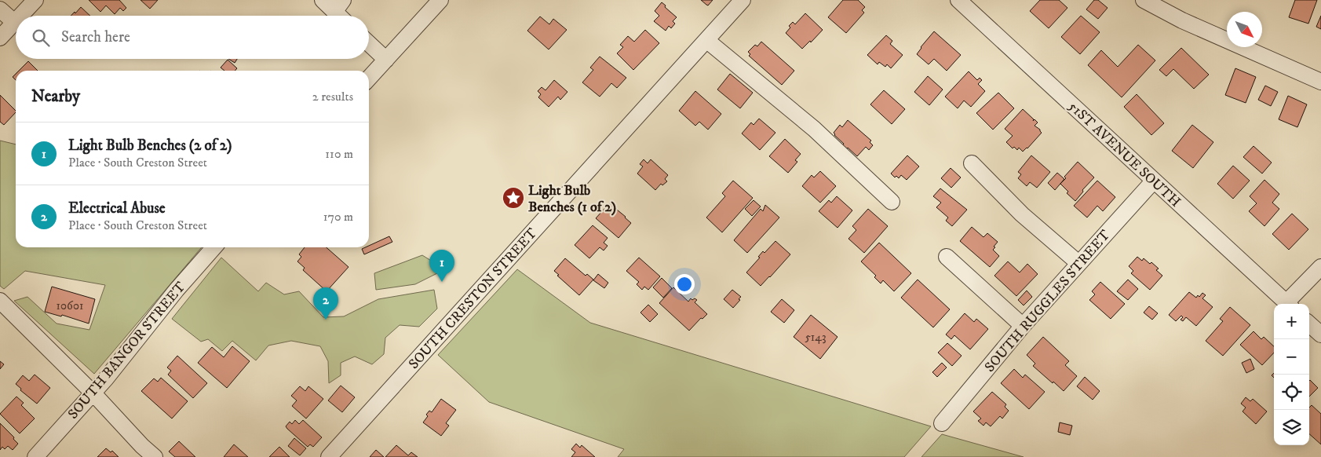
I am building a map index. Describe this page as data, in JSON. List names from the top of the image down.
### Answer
{
  "streets": {
    "street": [
      "51ST AVENUE SOUTH",
      "SOUTH CRESTON STREET",
      "SOUTH RUGGLES STREET",
      "SOUTH BANGOR STREET"
    ]
  },
  "crossings": [
    ["51ST AVENUE SOUTH", "SOUTH RUGGLES STREET"]
  ],
  "places": {
    "place": ["Light Bulb Benches (1 of 2)"]
  },
  "house_numbers": ["10601", "5143"],
  "north": "bottom right",
  "page": {
    "search": "Search here",
    "heading": ["Nearby", "2 results"],
    "list": [
      {
        "mark": "1",
        "name": "Light Bulb Benches (2 of 2)",
        "note": "Place · South Creston Street",
        "value": "110 m"
      },
      {
        "mark": "2",
        "name": "Electrical Abuse",
        "note": "Place · South Creston Street",
        "value": "170 m"
      }
    ],
    "pins": ["1", "2"],
    "map_buttons": ["+", "−"]
  }
}
